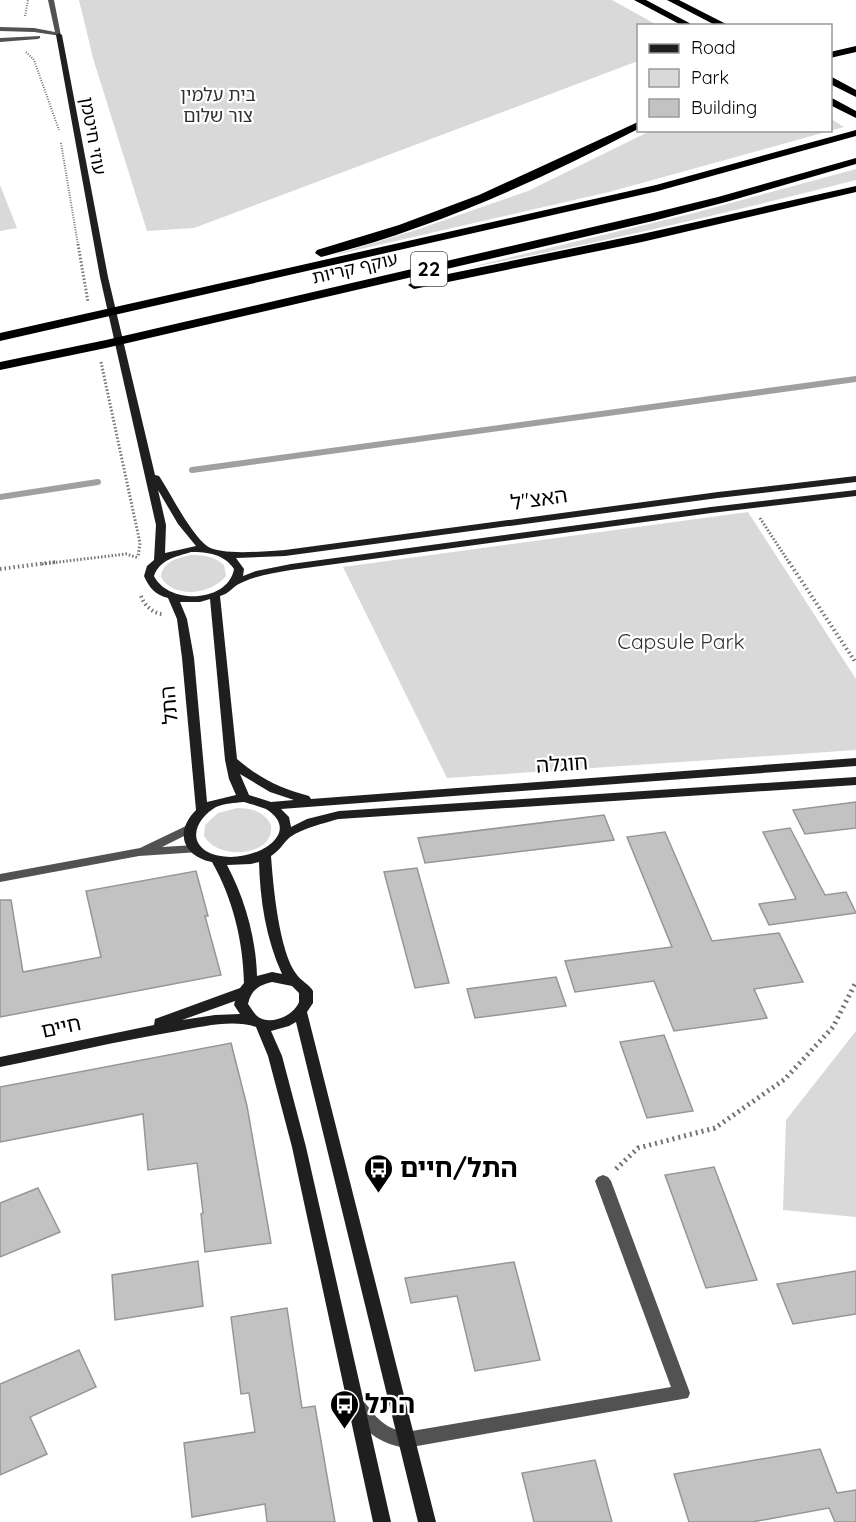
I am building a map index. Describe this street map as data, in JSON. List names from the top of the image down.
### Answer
{
  "streets": {
    "highway": ["עוקף קריות", "22"],
    "main road": [
      "עוזי חיטמן",
      "האצ\"ל",
      "התל",
      "חוגלה",
      "חיים"
    ]
  },
  "crossings": [
    ["התל", "חוגלה"]
  ],
  "parks": ["בית עלמין צור שלום", "Capsule Park"],
  "places": {
    "bus stop": ["התל/חיים", "התל"]
  },
  "legend": ["Road", "Park", "Building"]
}
